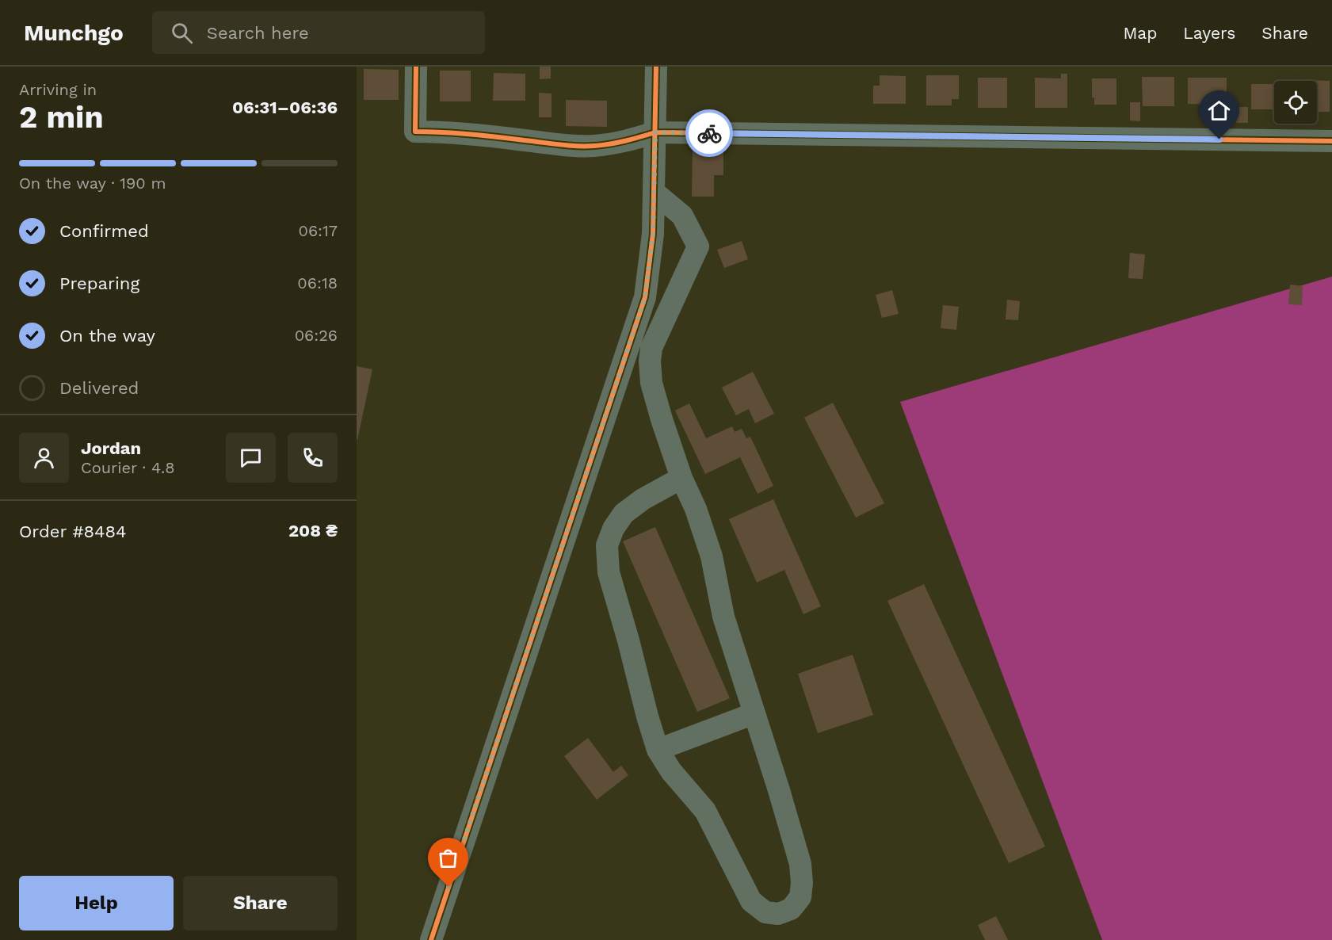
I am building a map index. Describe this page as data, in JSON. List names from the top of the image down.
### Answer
{
  "page": {
    "header": "Munchgo",
    "search": "Search here",
    "nav": ["Map", "Layers", "Share"],
    "heading": ["2 min", "Arriving in", "06:31–06:36"],
    "panel": [
      "Jordan",
      "Courier · 4.8",
      "Order #8484",
      "208 ₴"
    ],
    "bar": "On the way · 190 m",
    "list": [
      ["Confirmed", "06:17"],
      ["Preparing", "06:18"],
      ["On the way", "06:26"],
      "Delivered"
    ],
    "buttons": ["Help", "Share"]
  }
}
